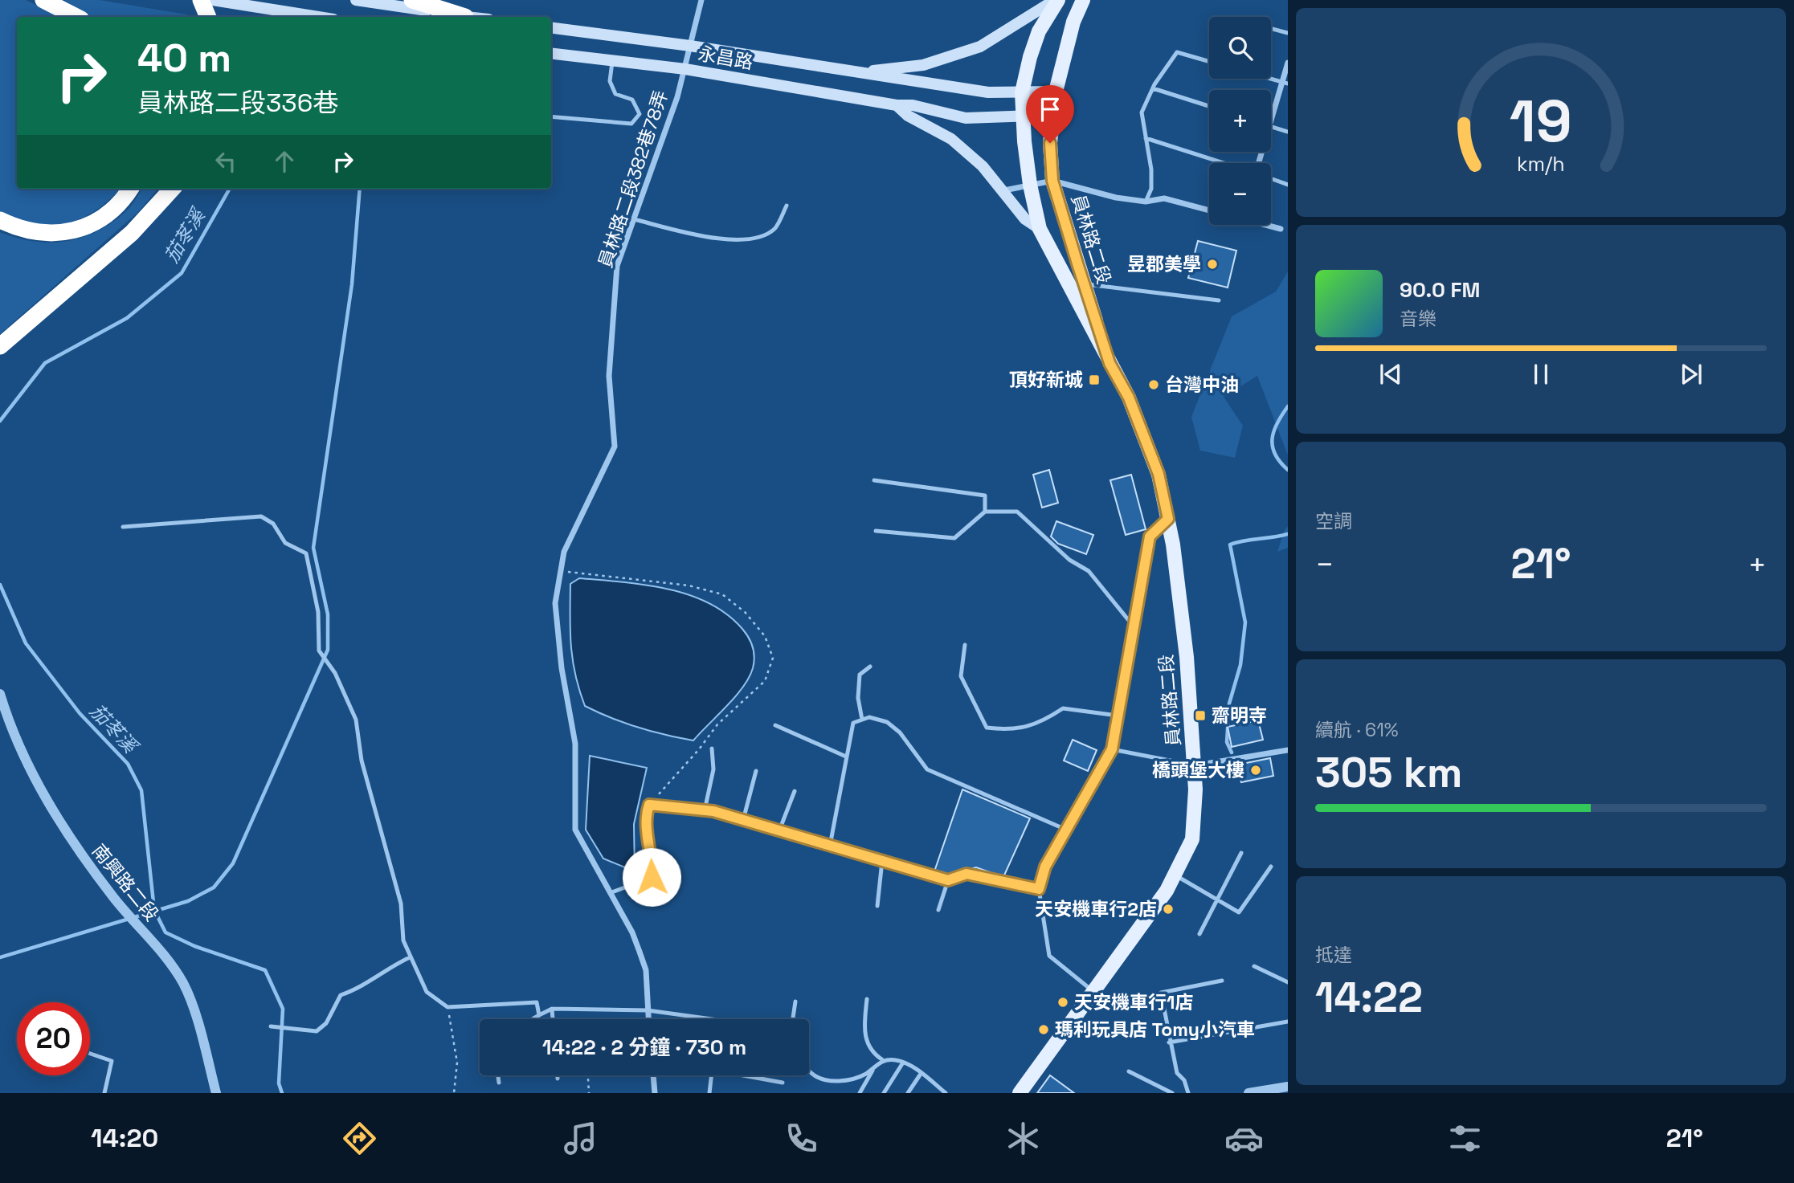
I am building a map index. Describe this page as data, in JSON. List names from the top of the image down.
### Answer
{
  "streets": {
    "main road": ["永昌路", "員林路二段"],
    "street": ["員林路二段382巷78弄", "南興路二段"]
  },
  "crossings": [
    ["永昌路", "員林路二段382巷78弄"],
    ["永昌路", "員林路二段"]
  ],
  "water": ["茄苳溪"],
  "places": {
    "other": [
      "昱郡美學",
      "台灣中油",
      "橋頭堡大樓",
      "天安機車行2店",
      "天安機車行1店",
      "瑪利玩具店 Tomy小汽車"
    ],
    "transit": ["頂好新城", "齋明寺"]
  },
  "page": {
    "map_buttons": ["+", "−"],
    "turn": ["40 m", "員林路二段336巷"],
    "song": ["90.0 FM", "音樂"],
    "tile": [
      "空調",
      ["續航 · 61%", "305 km"],
      ["抵達", "14:22"]
    ],
    "heat": ["−", "21°", "+"],
    "limit": "20",
    "trip": "14:22 · 2 分鐘 · 730 m",
    "tabs": ["14:20", "21°"],
    "gauge": ["19", "km/h"]
  }
}
